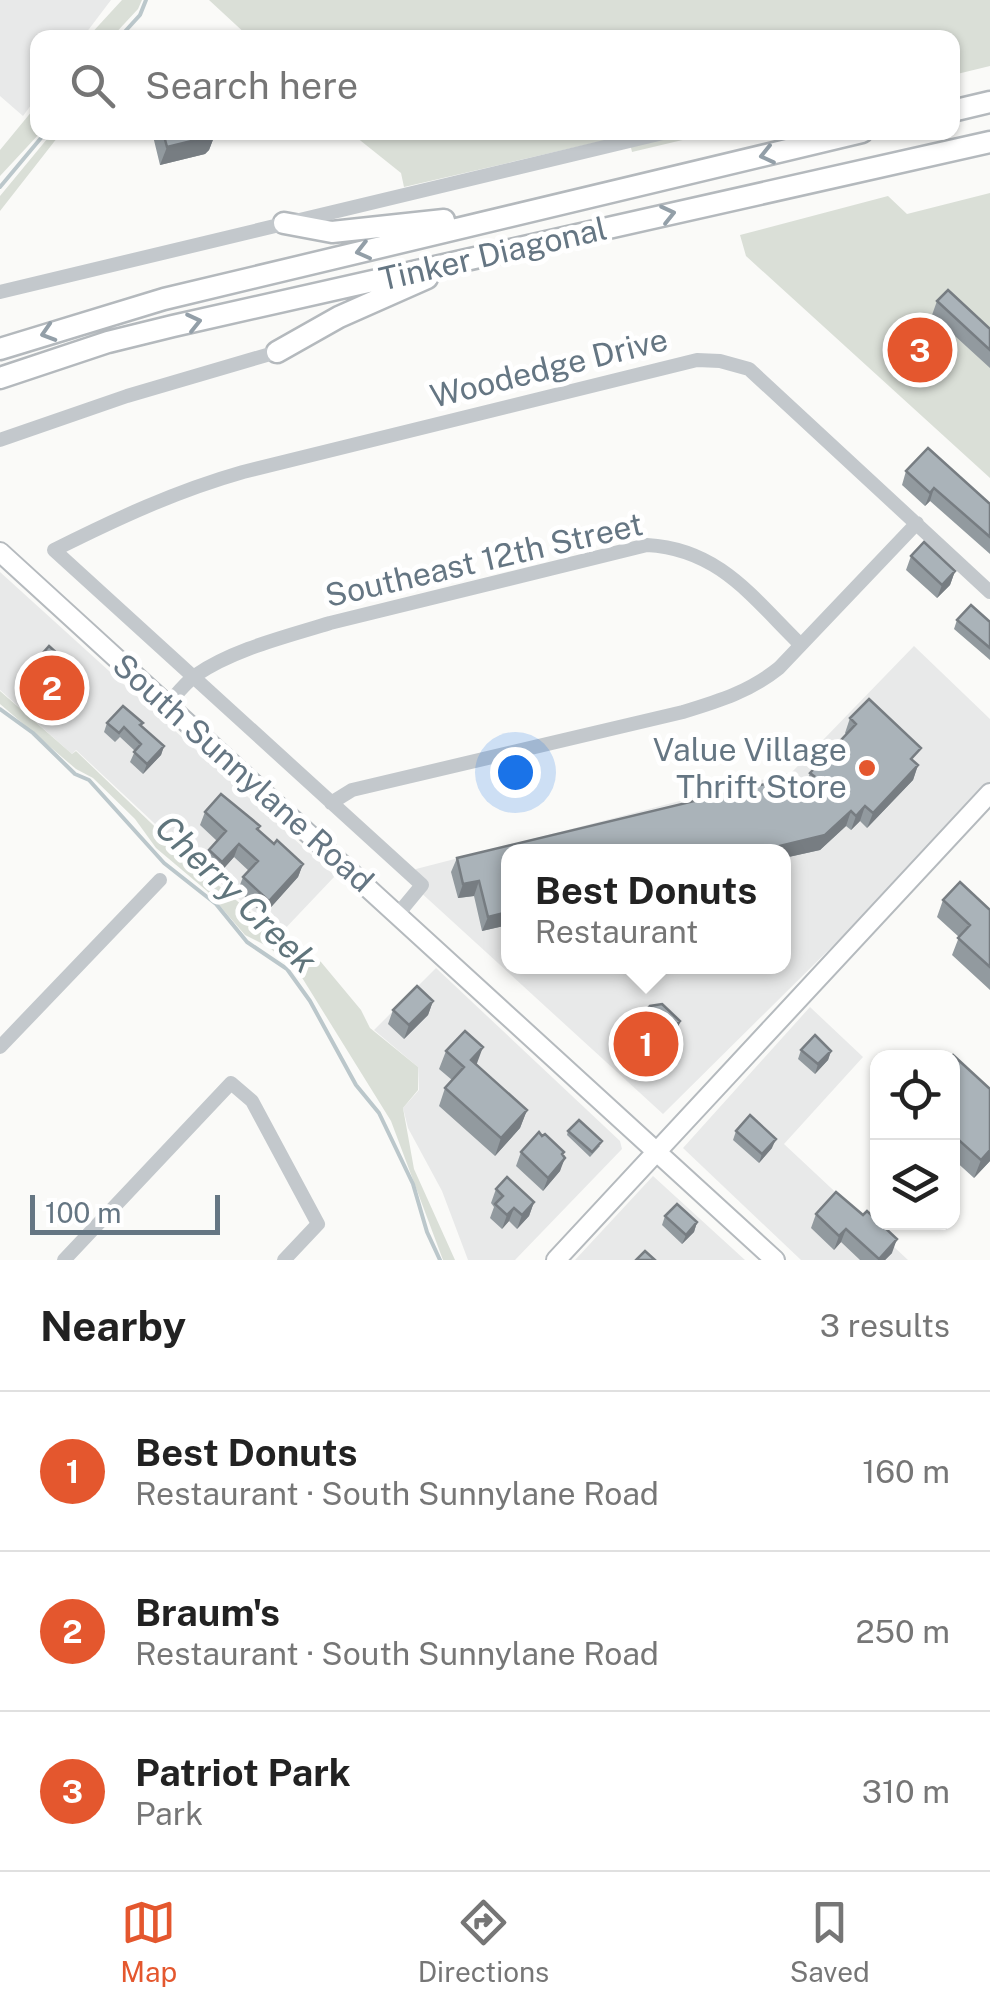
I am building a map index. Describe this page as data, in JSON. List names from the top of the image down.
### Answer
{
  "streets": {
    "highway": ["Tinker Diagonal"],
    "main road": ["South Sunnylane Road"],
    "street": ["Woodedge Drive", "Southeast 12th Street"]
  },
  "crossings": [
    ["Woodedge Drive", "South Sunnylane Road"],
    ["Southeast 12th Street", "South Sunnylane Road"]
  ],
  "water": ["Cherry Creek"],
  "places": ["Value Village Thrift Store"],
  "scale_bar": "100 m",
  "page": {
    "search": "Search here",
    "pins": ["3", "2", "1"],
    "popup": ["Best Donuts", "Restaurant"],
    "scale": "100 m",
    "heading": ["Nearby", "3 results"],
    "list": [
      {
        "mark": "1",
        "name": "Best Donuts",
        "note": "Restaurant · South Sunnylane Road",
        "value": "160 m"
      },
      {
        "mark": "2",
        "name": "Braum's",
        "note": "Restaurant · South Sunnylane Road",
        "value": "250 m"
      },
      {
        "mark": "3",
        "name": "Patriot Park",
        "note": "Park",
        "value": "310 m"
      }
    ],
    "nav": ["Map", "Directions", "Saved"]
  }
}
